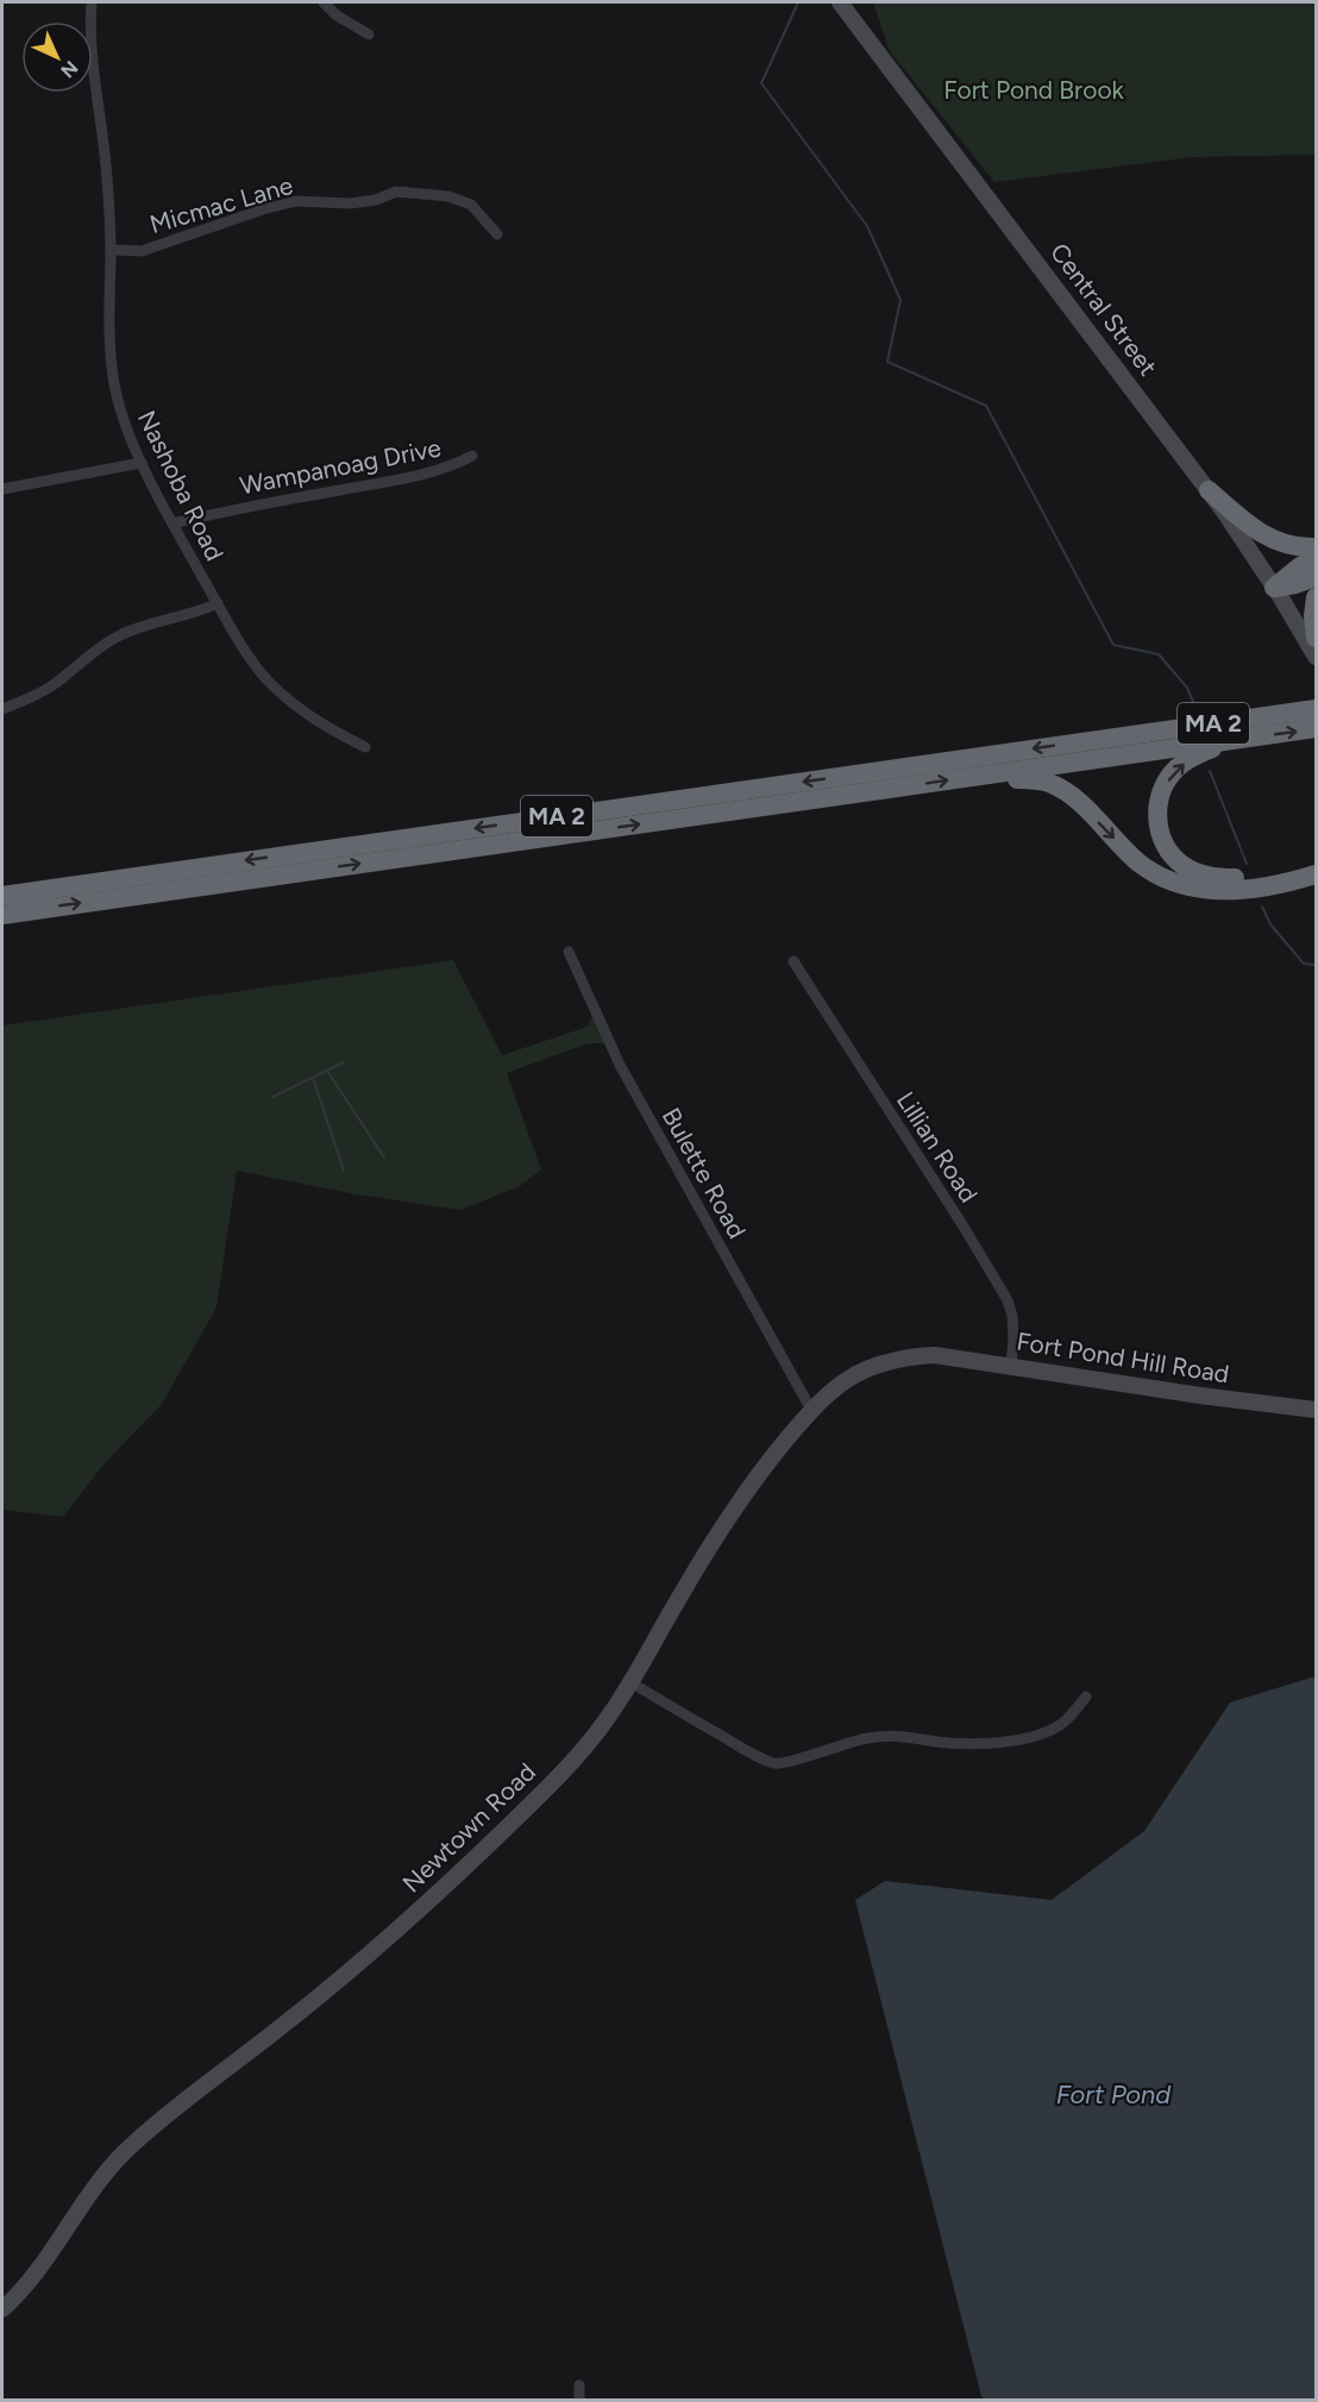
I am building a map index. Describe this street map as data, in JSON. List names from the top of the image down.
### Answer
{
  "streets": {
    "highway": ["MA 2"],
    "street": [
      "Micmac Lane",
      "Central Street",
      "Wampanoag Drive",
      "Nashoba Road",
      "Lillian Road",
      "Bulette Road",
      "Fort Pond Hill Road",
      "Newtown Road"
    ]
  },
  "crossings": [
    ["Micmac Lane", "Nashoba Road"],
    ["Wampanoag Drive", "Nashoba Road"],
    ["Lillian Road", "Fort Pond Hill Road"],
    ["Bulette Road", "Newtown Road"],
    ["Fort Pond Hill Road", "Newtown Road"]
  ],
  "water": ["Fort Pond"],
  "parks": ["Fort Pond Brook"],
  "north": "bottom right"
}
